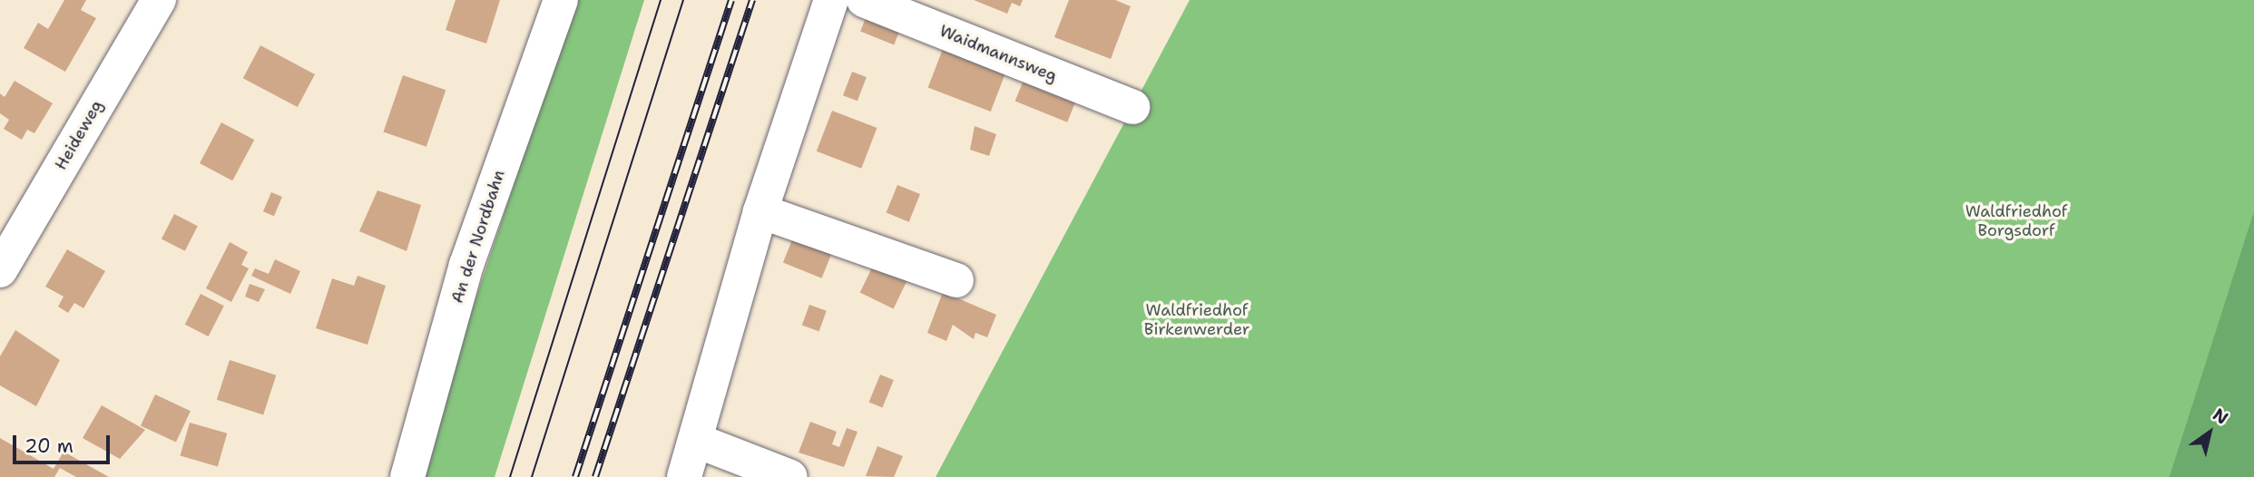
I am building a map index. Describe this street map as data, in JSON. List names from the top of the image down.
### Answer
{
  "streets": {
    "street": ["Waidmannsweg", "Heideweg", "An der Nordbahn"]
  },
  "parks": ["Waldfriedhof Borgsdorf", "Waldfriedhof Birkenwerder"],
  "scale_bar": "20 m",
  "north": "top right"
}
